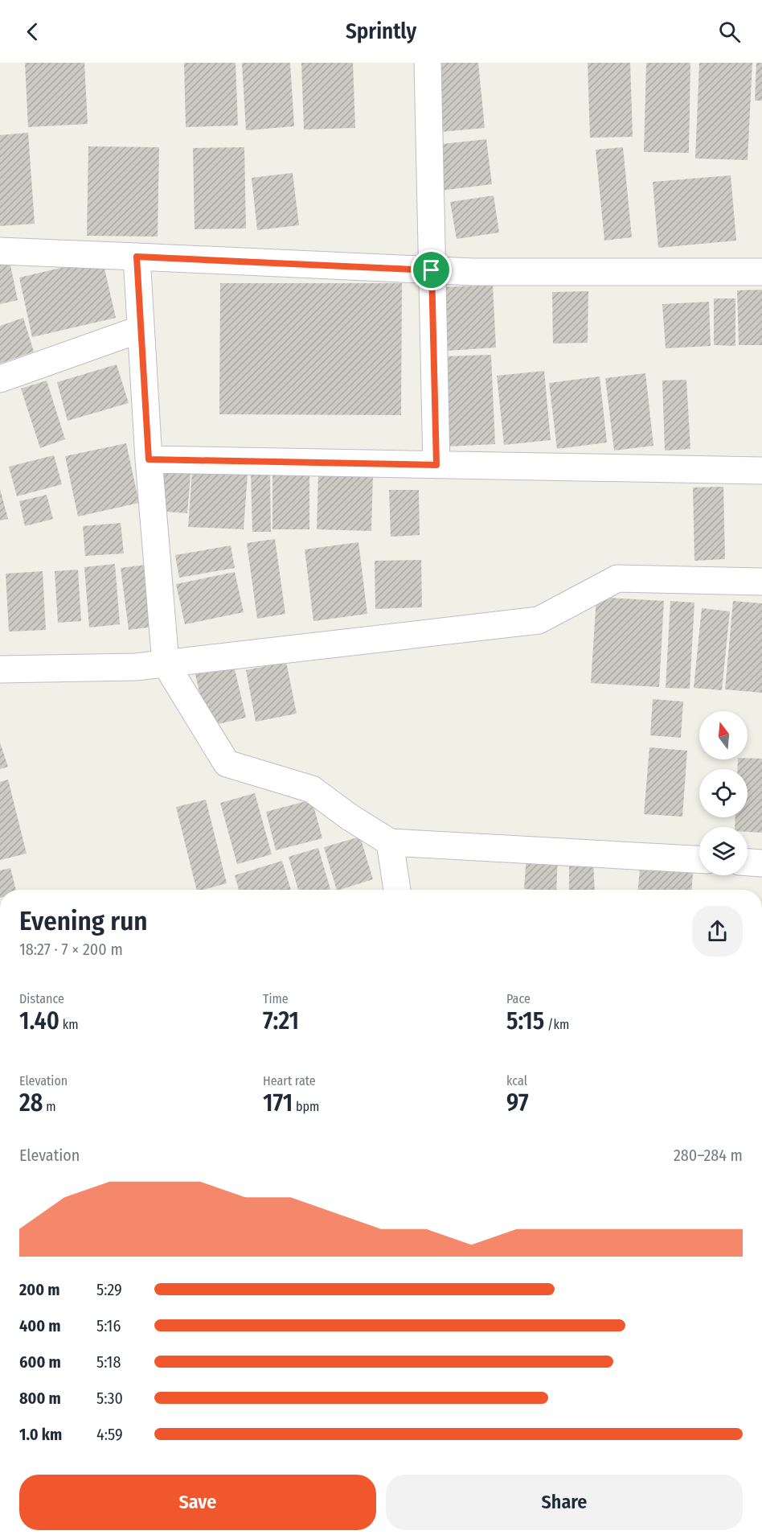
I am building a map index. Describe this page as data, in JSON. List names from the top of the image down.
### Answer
{
  "north": "top",
  "page": {
    "header": "Sprintly",
    "heading": ["Evening run", "18:27 · 7 × 200 m"],
    "stats": [
      ["Distance", "1.40 km"],
      ["Time", "7:21"],
      ["Pace", "5:15 /km"],
      ["Elevation", "28 m"],
      ["Heart rate", "171 bpm"],
      ["kcal", "97"]
    ],
    "chart": ["Elevation", "280–284 m"],
    "list": [
      {
        "name": "200 m",
        "note": "5:29"
      },
      {
        "name": "400 m",
        "note": "5:16"
      },
      {
        "name": "600 m",
        "note": "5:18"
      },
      {
        "name": "800 m",
        "note": "5:30"
      },
      {
        "name": "1.0 km",
        "note": "4:59"
      }
    ],
    "buttons": ["Save", "Share"]
  }
}
